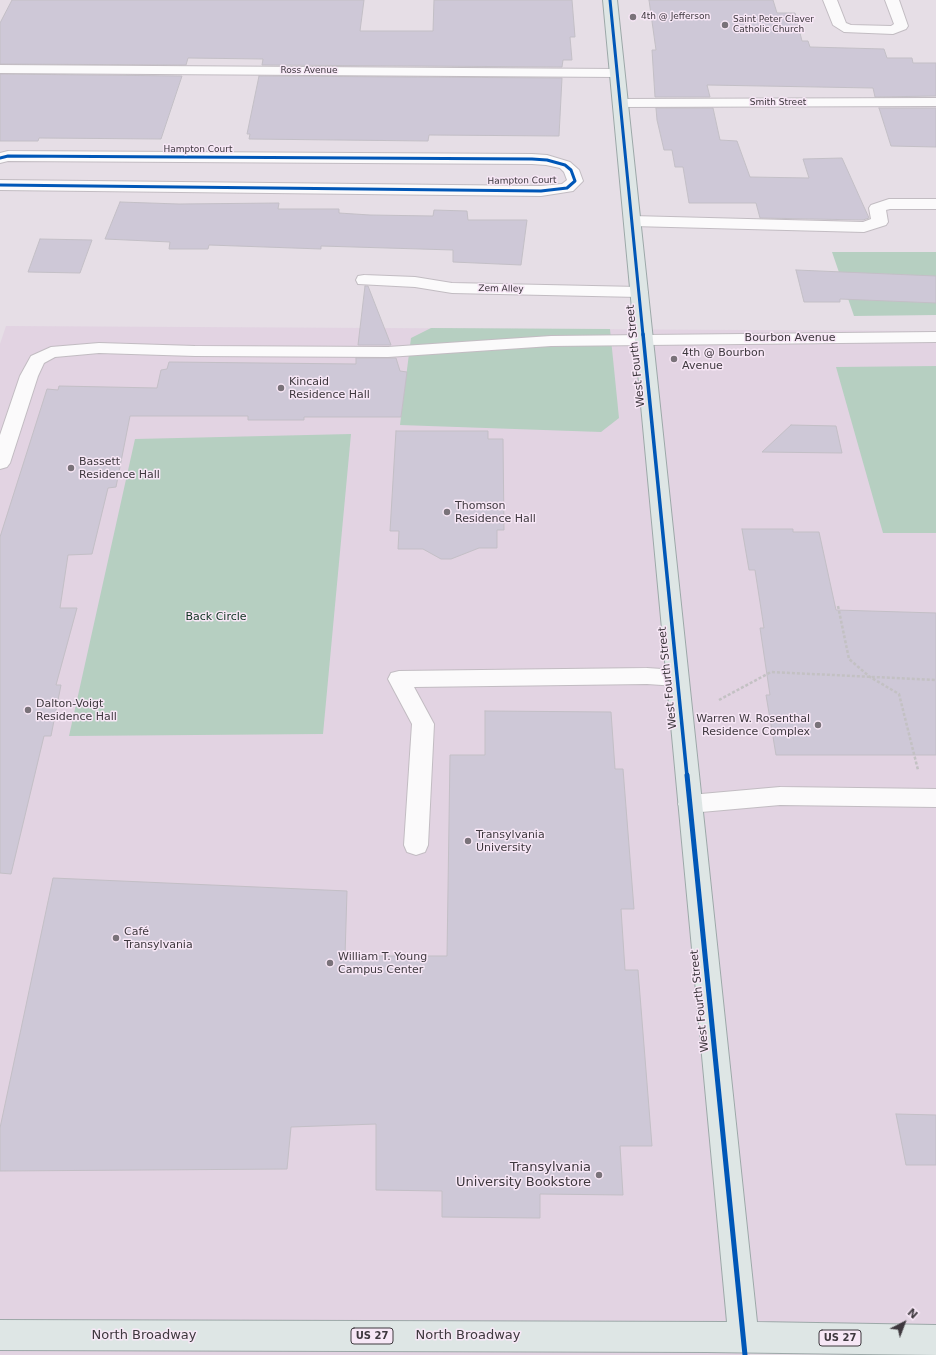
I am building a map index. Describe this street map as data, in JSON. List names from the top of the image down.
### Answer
{
  "streets": {
    "main road": ["West Fourth Street", "North Broadway", "US 27"],
    "street": [
      "Ross Avenue",
      "Smith Street",
      "Hampton Court",
      "Zem Alley",
      "Bourbon Avenue"
    ]
  },
  "crossings": [
    ["Ross Avenue", "West Fourth Street"],
    ["Smith Street", "West Fourth Street"],
    ["Zem Alley", "West Fourth Street"],
    ["Bourbon Avenue", "West Fourth Street"],
    ["West Fourth Street", "North Broadway"]
  ],
  "parks": ["Back Circle"],
  "places": [
    "4th @ Jefferson",
    "Saint Peter Claver Catholic Church",
    "4th @ Bourbon Avenue",
    "Kincaid Residence Hall",
    "Bassett Residence Hall",
    "Thomson Residence Hall",
    "Dalton-Voigt Residence Hall",
    "Warren W. Rosenthal Residence Complex",
    "Transylvania University",
    "Café Transylvania",
    "William T. Young Campus Center",
    "Transylvania University Bookstore"
  ],
  "north": "top right"
}
